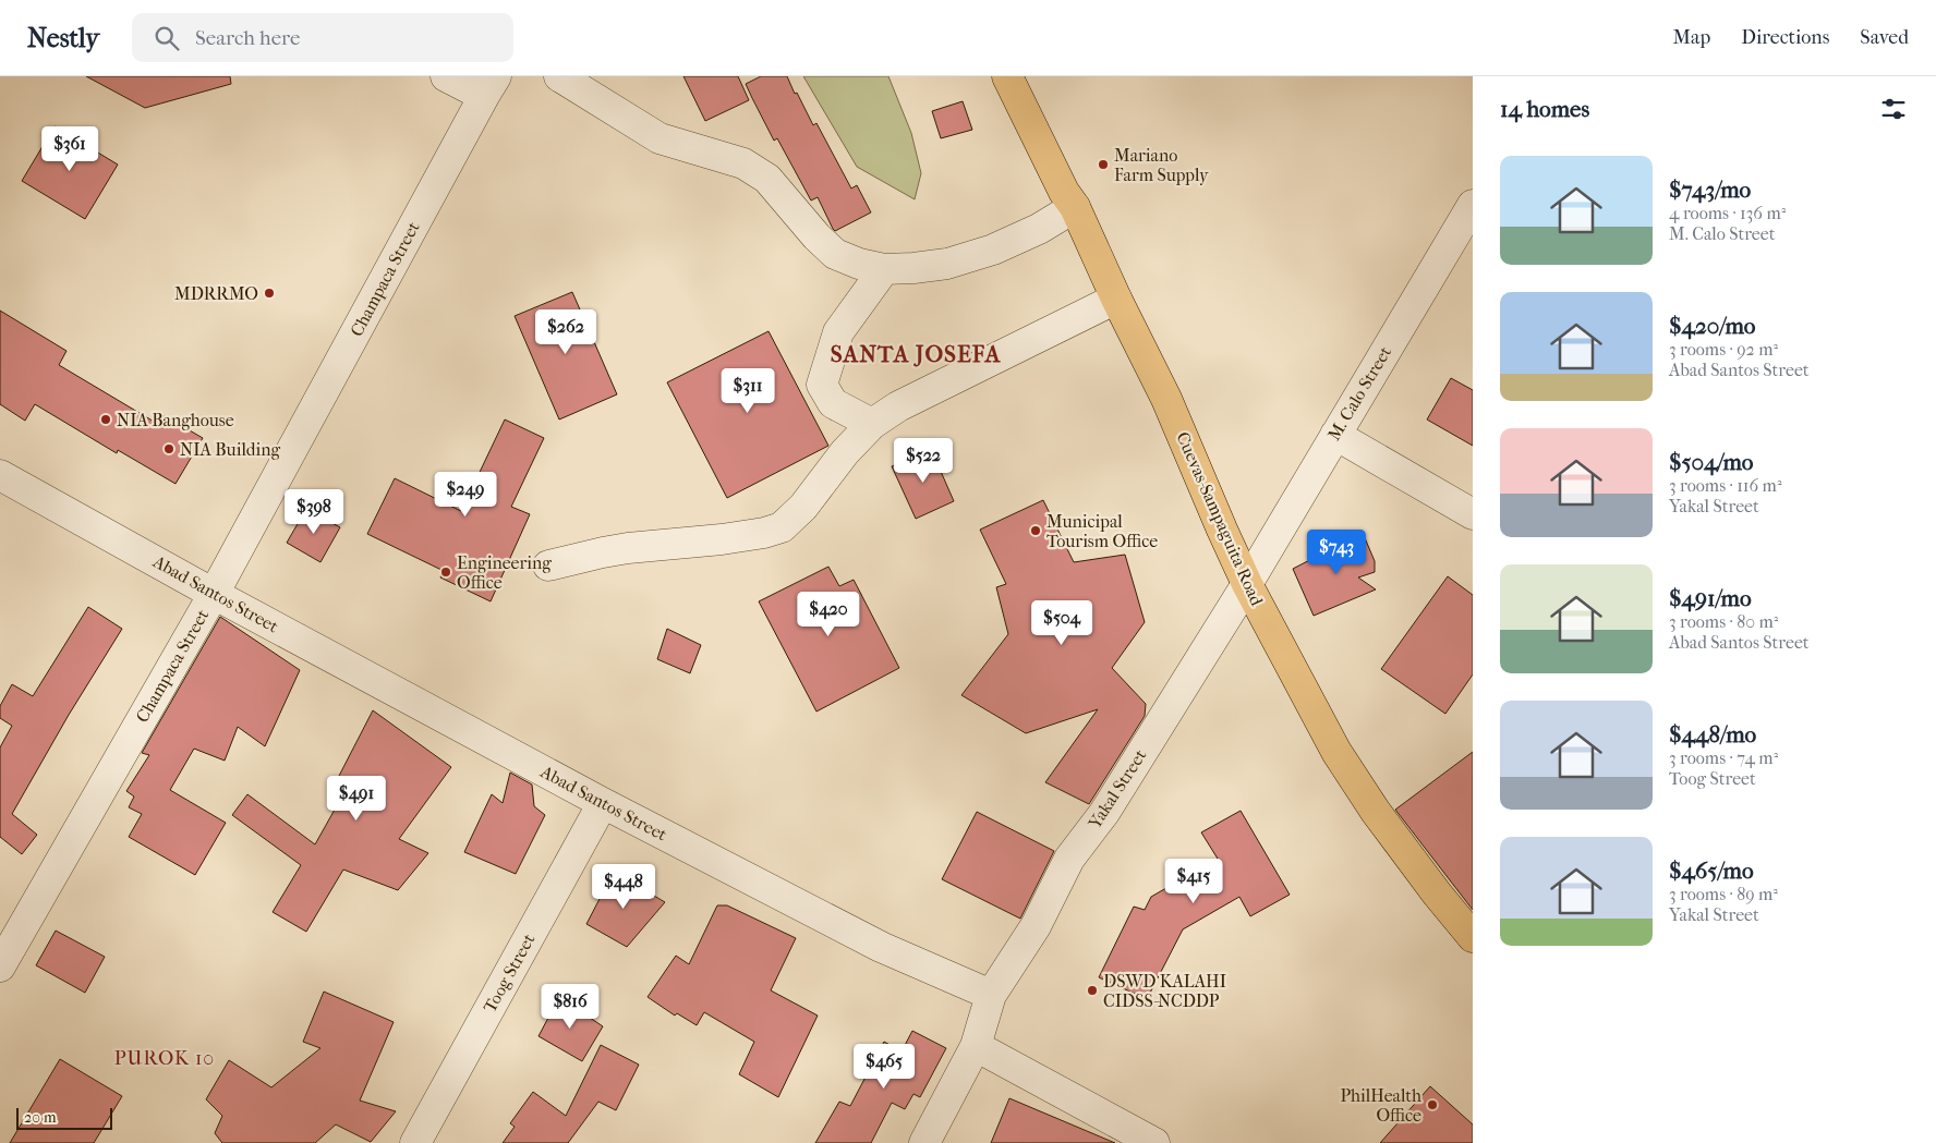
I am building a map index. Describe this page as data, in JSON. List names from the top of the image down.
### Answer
{
  "streets": {
    "main road": ["Cuevas-Sampaguita Road"],
    "street": [
      "Champaca Street",
      "M. Calo Street",
      "Abad Santos Street",
      "Yakal Street",
      "Toog Street"
    ]
  },
  "crossings": [
    ["Champaca Street", "Abad Santos Street"],
    ["M. Calo Street", "Cuevas-Sampaguita Road"],
    ["M. Calo Street", "Yakal Street"],
    ["Cuevas-Sampaguita Road", "Yakal Street"],
    ["Abad Santos Street", "Yakal Street"],
    ["Abad Santos Street", "Toog Street"]
  ],
  "districts": ["SANTA JOSEFA", "PUROK 10"],
  "places": [
    "Mariano Farm Supply",
    "MDRRMO",
    "NIA Banghouse",
    "NIA Building",
    "Municipal Tourism Office",
    "Engineering Office",
    "DSWD KALAHI CIDSS-NCDDP",
    "PhilHealth Office"
  ],
  "scale_bar": "20 m",
  "page": {
    "header": "Nestly",
    "search": "Search here",
    "nav": ["Map", "Directions", "Saved"],
    "heading": "14 homes",
    "price": [
      "$361",
      "$262",
      "$311",
      "$522",
      "$249",
      "$398",
      "$743",
      "$420",
      "$504",
      "$491",
      "$415",
      "$448",
      "$816",
      "$465"
    ],
    "list": [
      {
        "name": "$743/mo",
        "note": "4 rooms · 136 m² · M. Calo Street"
      },
      {
        "name": "$420/mo",
        "note": "3 rooms · 92 m² · Abad Santos Street"
      },
      {
        "name": "$504/mo",
        "note": "3 rooms · 116 m² · Yakal Street"
      },
      {
        "name": "$491/mo",
        "note": "3 rooms · 80 m² · Abad Santos Street"
      },
      {
        "name": "$448/mo",
        "note": "3 rooms · 74 m² · Toog Street"
      },
      {
        "name": "$465/mo",
        "note": "3 rooms · 89 m² · Yakal Street"
      }
    ],
    "scale": "20 m"
  }
}
